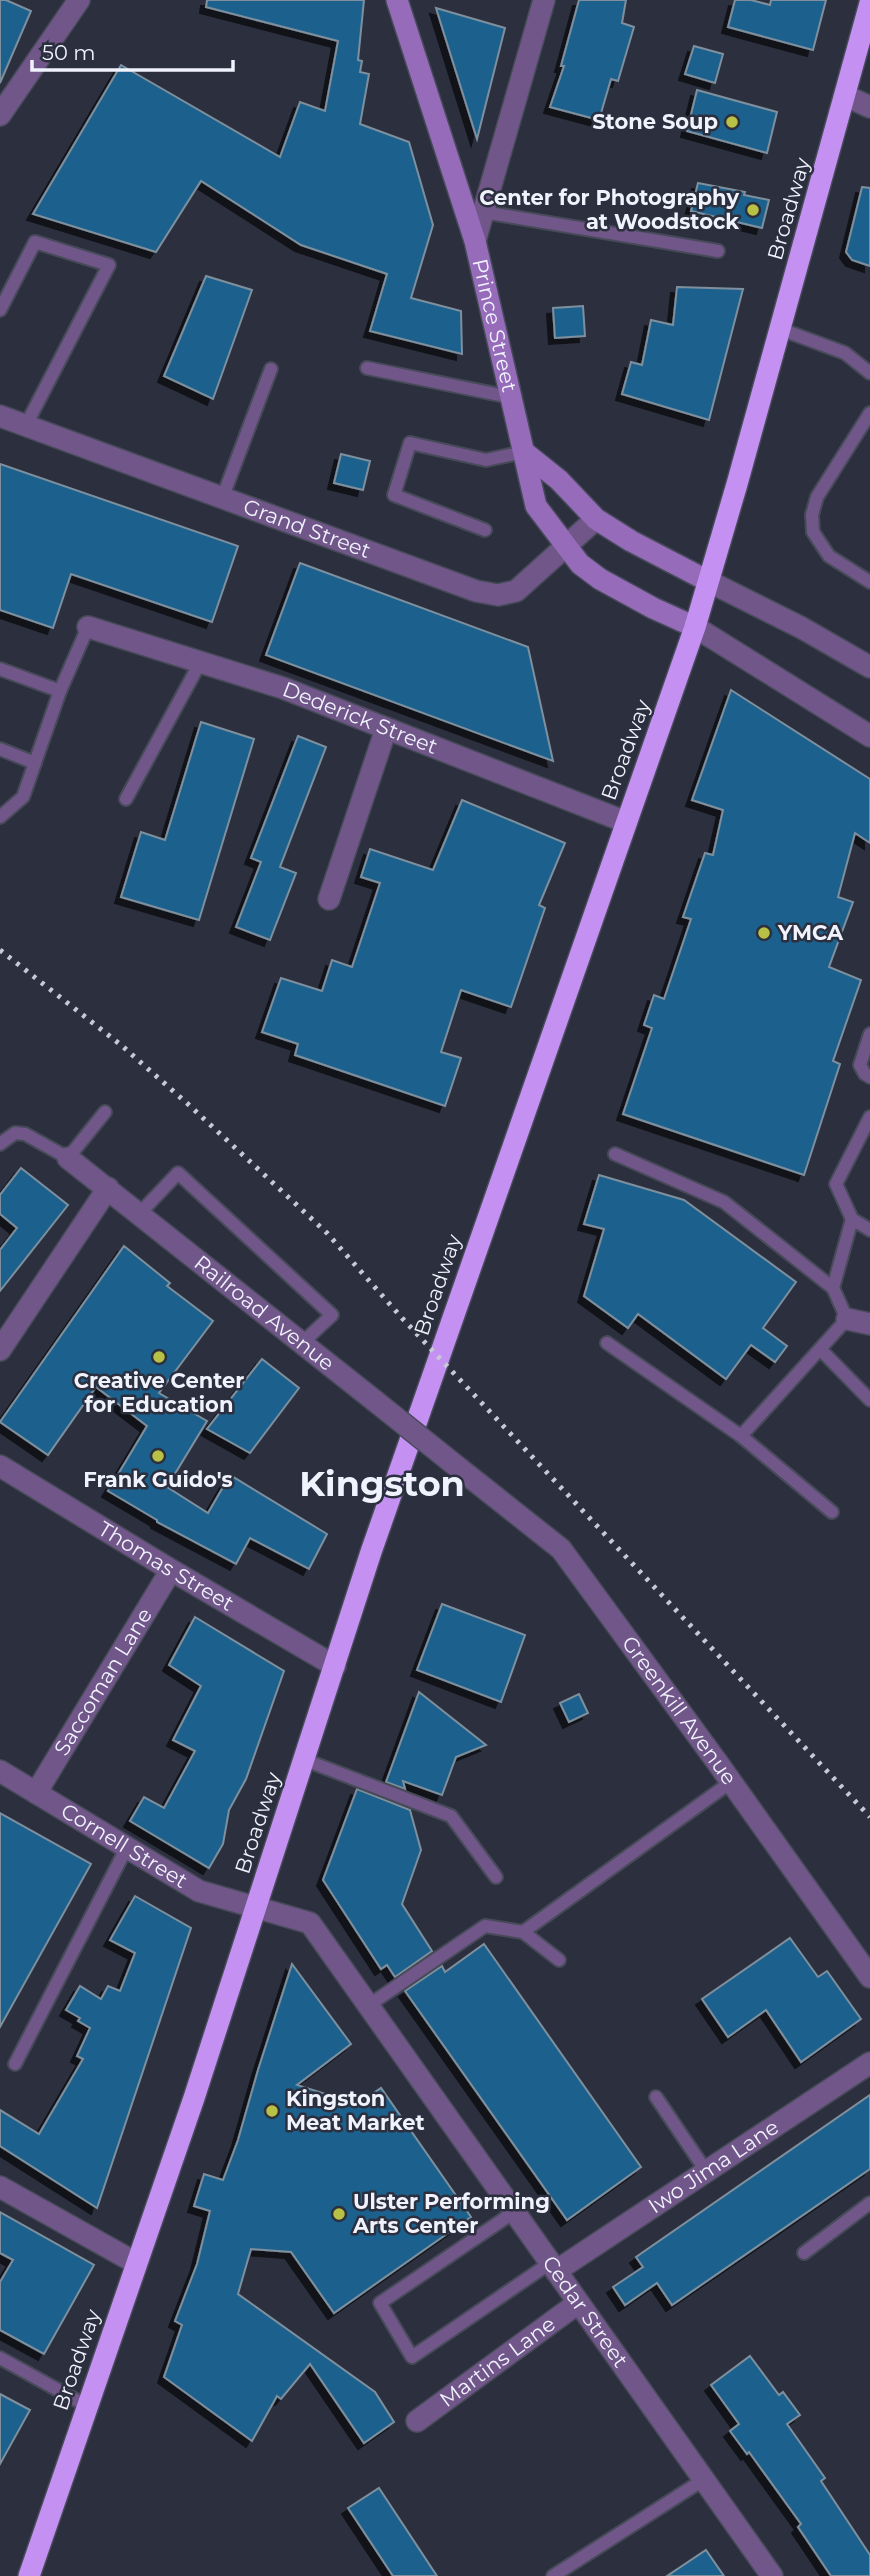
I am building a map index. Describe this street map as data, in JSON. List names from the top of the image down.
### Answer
{
  "streets": {
    "highway": ["Broadway"],
    "street": [
      "Prince Street",
      "Grand Street",
      "Dederick Street",
      "Railroad Avenue",
      "Thomas Street",
      "Saccoman Lane",
      "Greenkill Avenue",
      "Cornell Street",
      "Iwo Jima Lane",
      "Cedar Street",
      "Martins Lane"
    ]
  },
  "crossings": [
    ["Broadway", "Prince Street"],
    ["Broadway", "Dederick Street"],
    ["Broadway", "Thomas Street"],
    ["Broadway", "Cornell Street"],
    ["Broadway", "Cedar Street"],
    ["Prince Street", "Grand Street"],
    ["Railroad Avenue", "Greenkill Avenue"],
    ["Thomas Street", "Saccoman Lane"],
    ["Saccoman Lane", "Cornell Street"],
    ["Cornell Street", "Cedar Street"],
    ["Iwo Jima Lane", "Cedar Street"],
    ["Cedar Street", "Martins Lane"]
  ],
  "districts": ["Kingston"],
  "places": [
    "Stone Soup",
    "Center for Photography at Woodstock",
    "YMCA",
    "Creative Center for Education",
    "Frank Guido's",
    "Kingston Meat Market",
    "Ulster Performing Arts Center"
  ],
  "scale_bar": "50 m"
}
